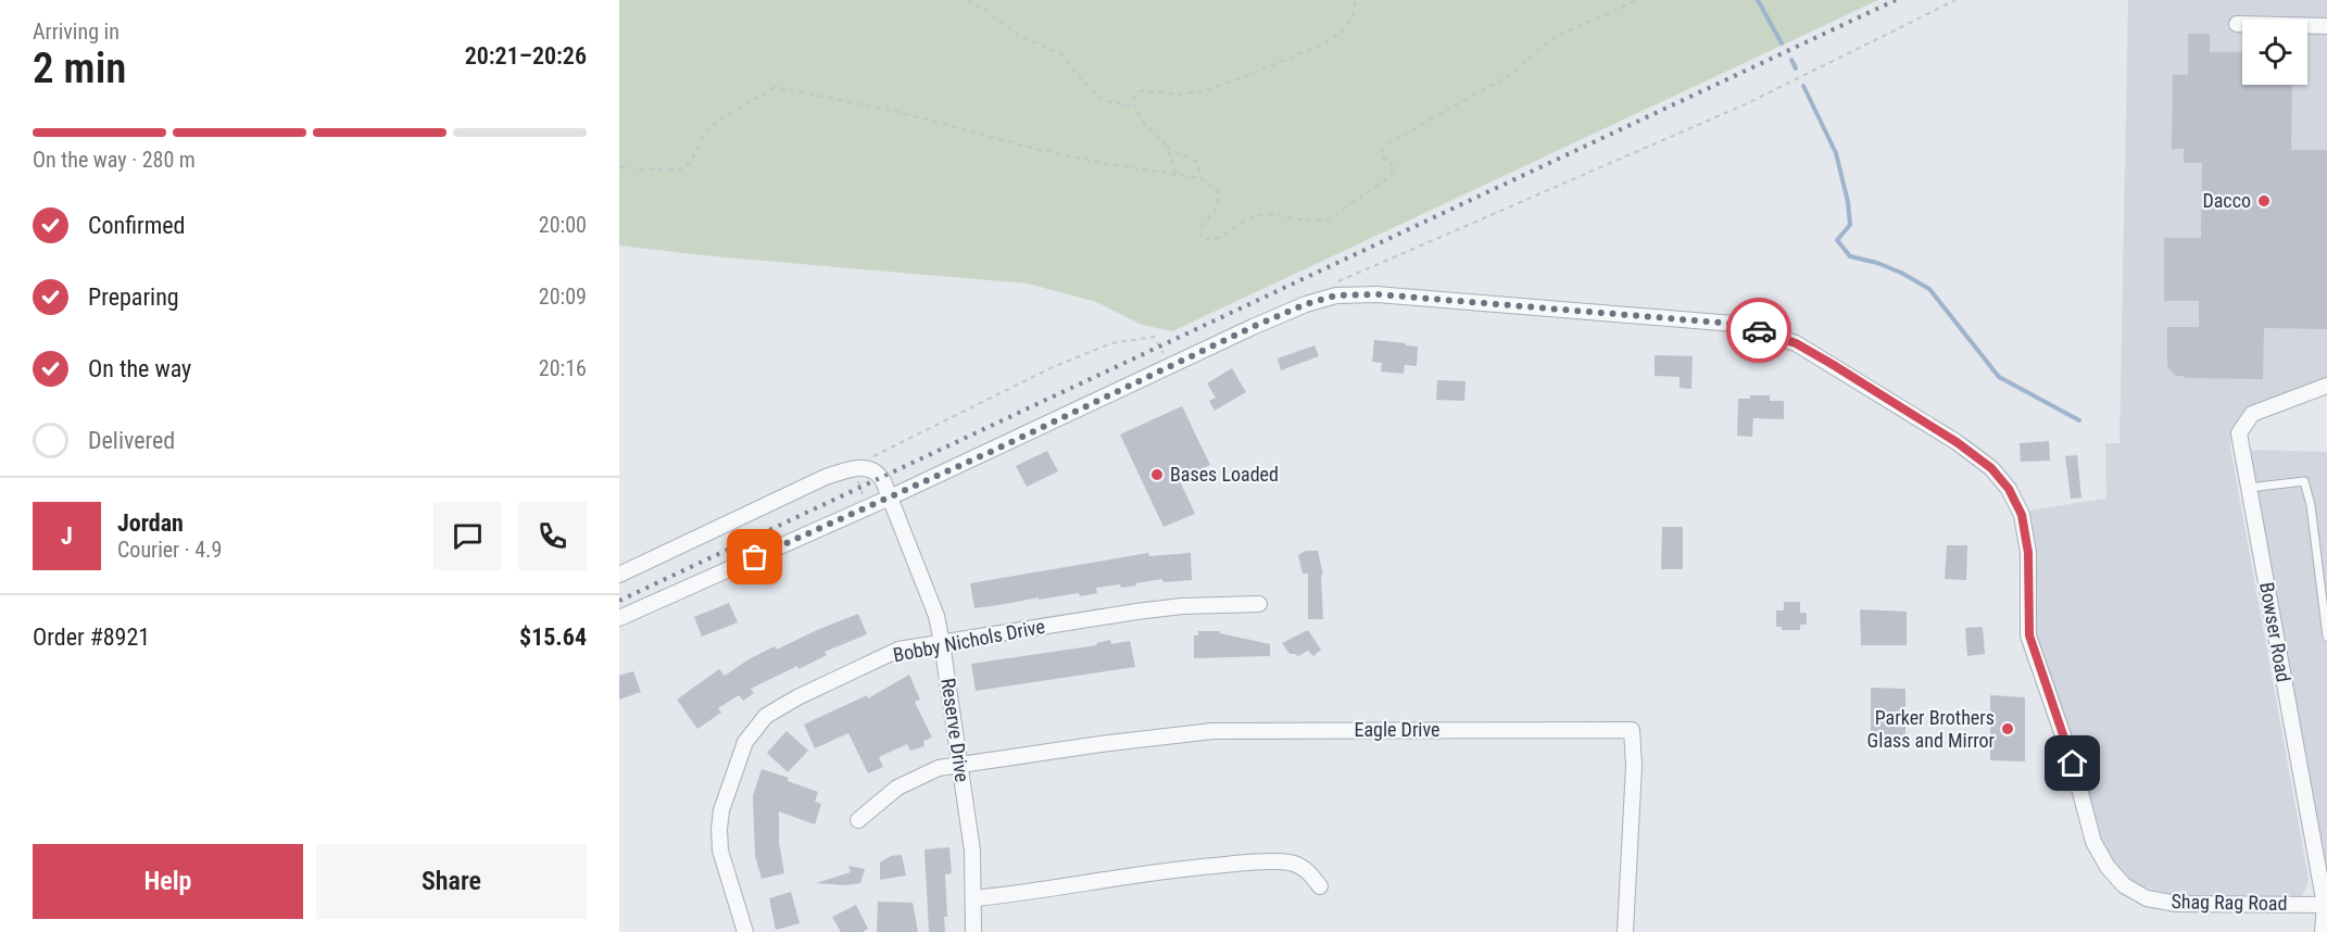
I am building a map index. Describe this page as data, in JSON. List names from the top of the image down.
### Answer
{
  "streets": {
    "street": [
      "Bowser Road",
      "Bobby Nichols Drive",
      "Reserve Drive",
      "Eagle Drive",
      "Shag Rag Road"
    ]
  },
  "crossings": [
    ["Bowser Road", "Shag Rag Road"],
    ["Bobby Nichols Drive", "Reserve Drive"],
    ["Reserve Drive", "Eagle Drive"],
    ["Reserve Drive", "Shag Rag Road"]
  ],
  "places": ["Dacco", "Bases Loaded", "Parker Brothers Glass and Mirror"],
  "page": {
    "heading": ["2 min", "Arriving in", "20:21–20:26"],
    "panel": [
      "Jordan",
      "Courier · 4.9",
      "Order #8921",
      "$15.64"
    ],
    "bar": "On the way · 280 m",
    "list": [
      ["Confirmed", "20:00"],
      ["Preparing", "20:09"],
      ["On the way", "20:16"],
      "Delivered"
    ],
    "round": "J",
    "buttons": ["Help", "Share"]
  }
}
